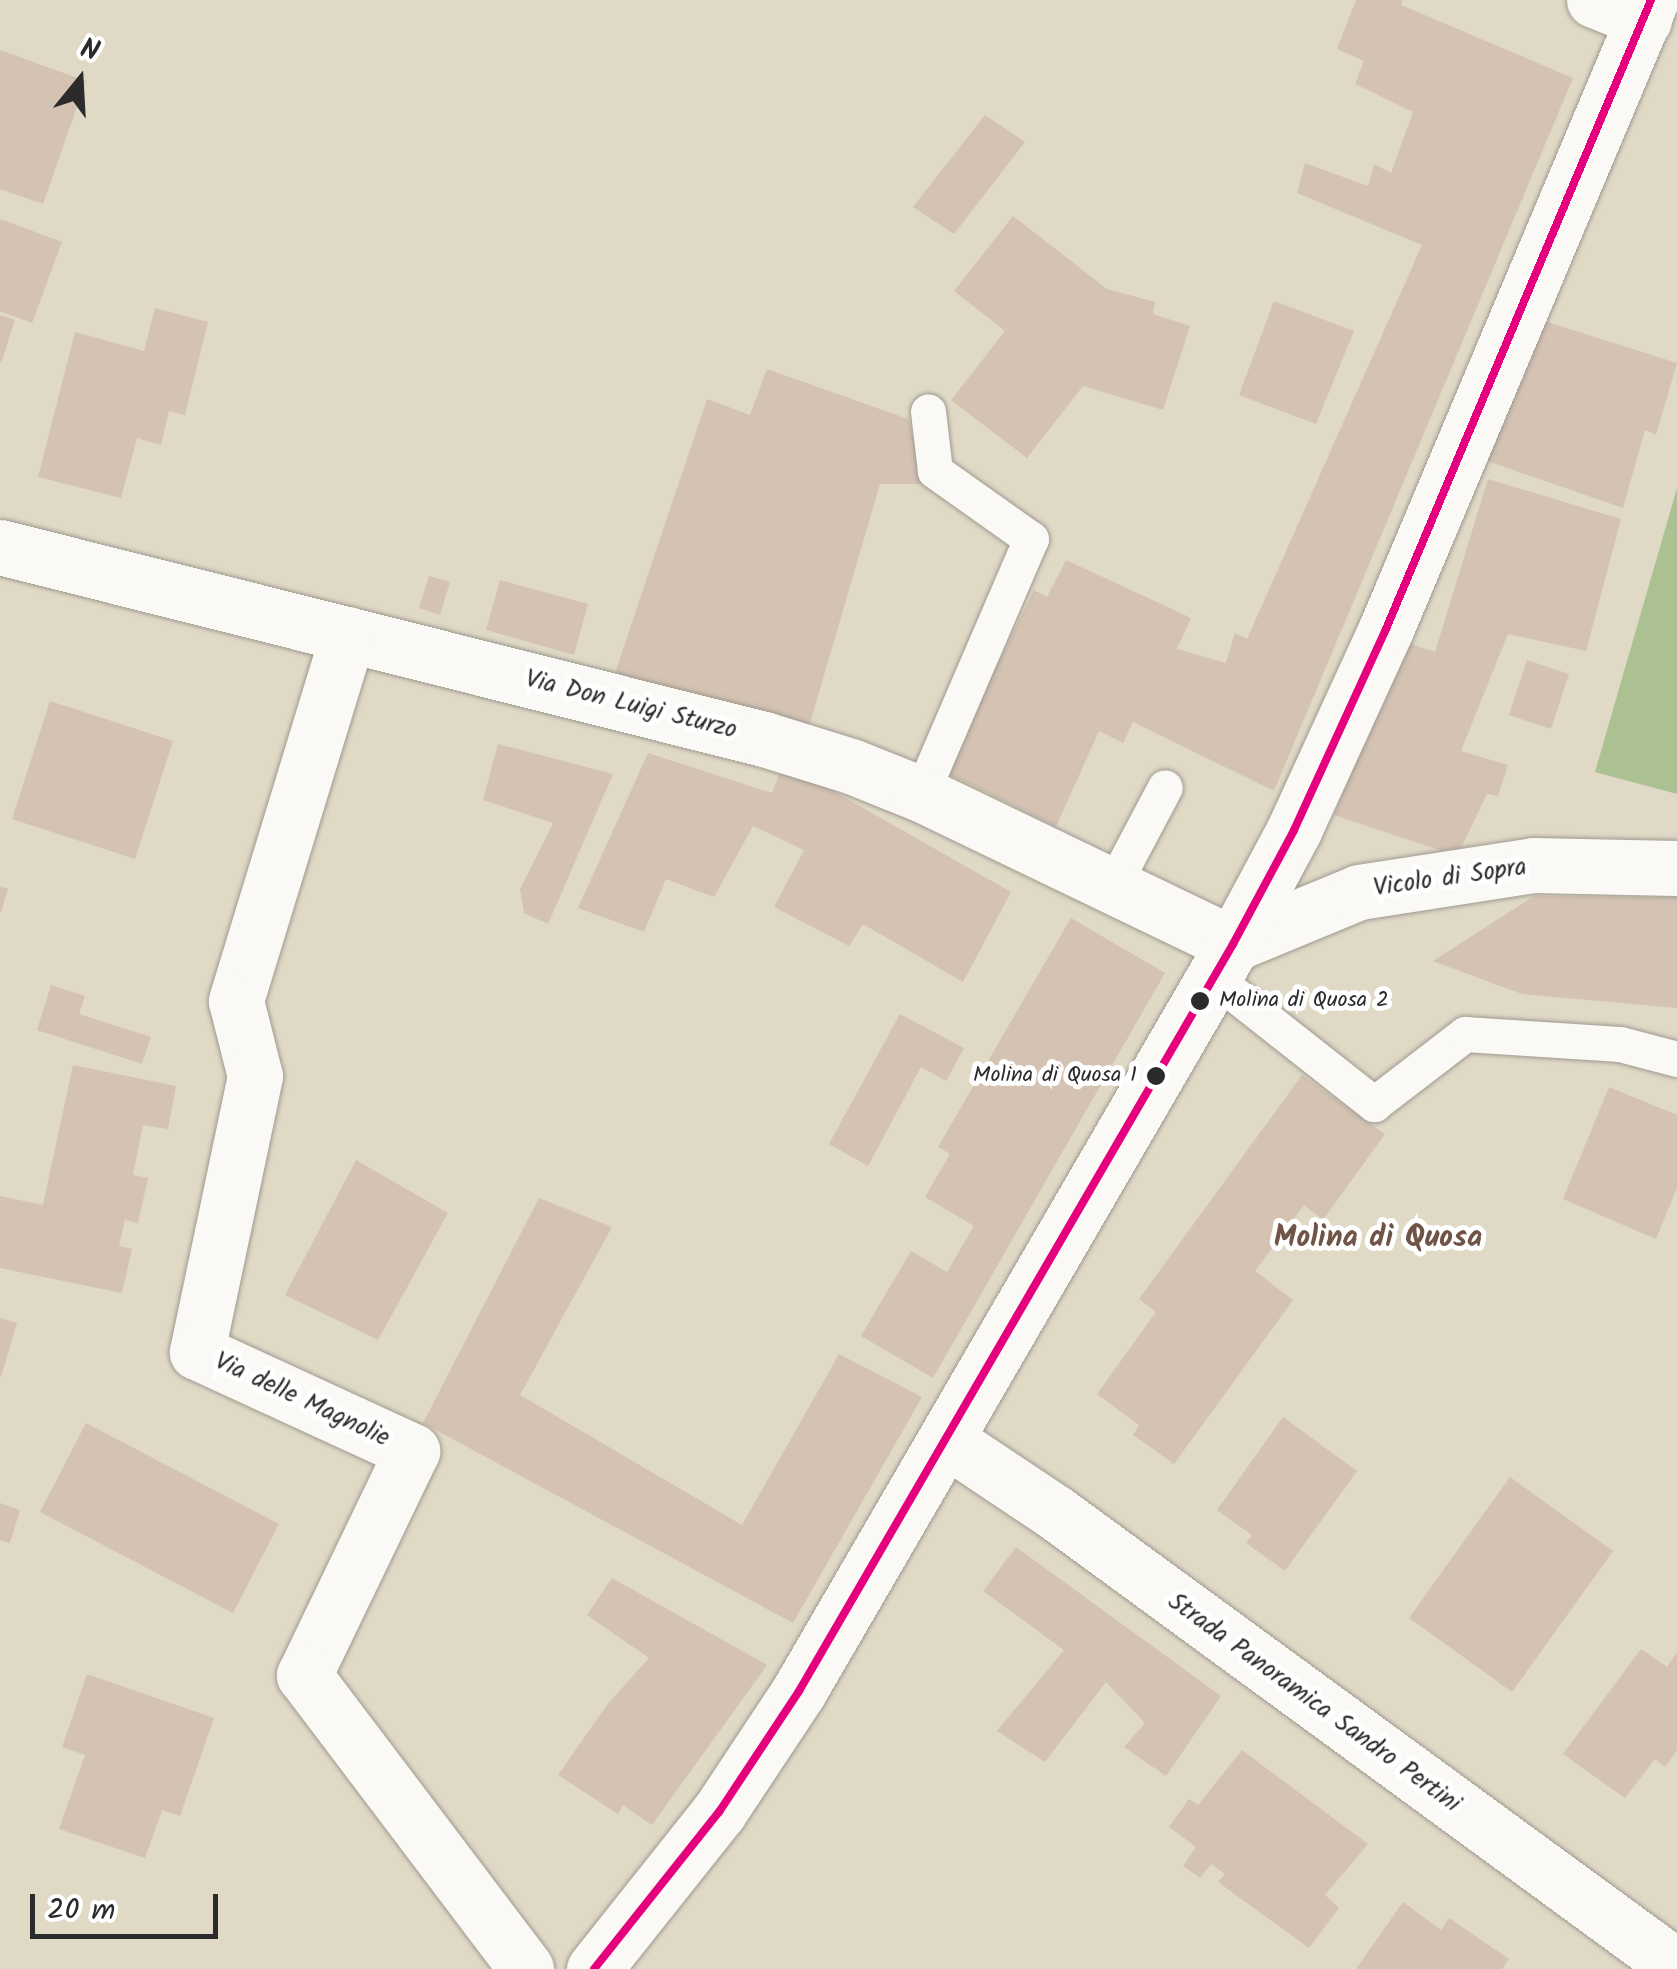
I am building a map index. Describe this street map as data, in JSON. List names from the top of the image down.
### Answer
{
  "streets": {
    "street": [
      "Via Don Luigi Sturzo",
      "Vicolo di Sopra",
      "Via delle Magnolie",
      "Strada Panoramica Sandro Pertini"
    ]
  },
  "crossings": [
    ["Via Don Luigi Sturzo", "Vicolo di Sopra"],
    ["Via Don Luigi Sturzo", "Via delle Magnolie"]
  ],
  "districts": ["Molina di Quosa"],
  "places": ["Molina di Quosa 2", "Molina di Quosa 1"],
  "scale_bar": "20 m",
  "north": "top"
}
